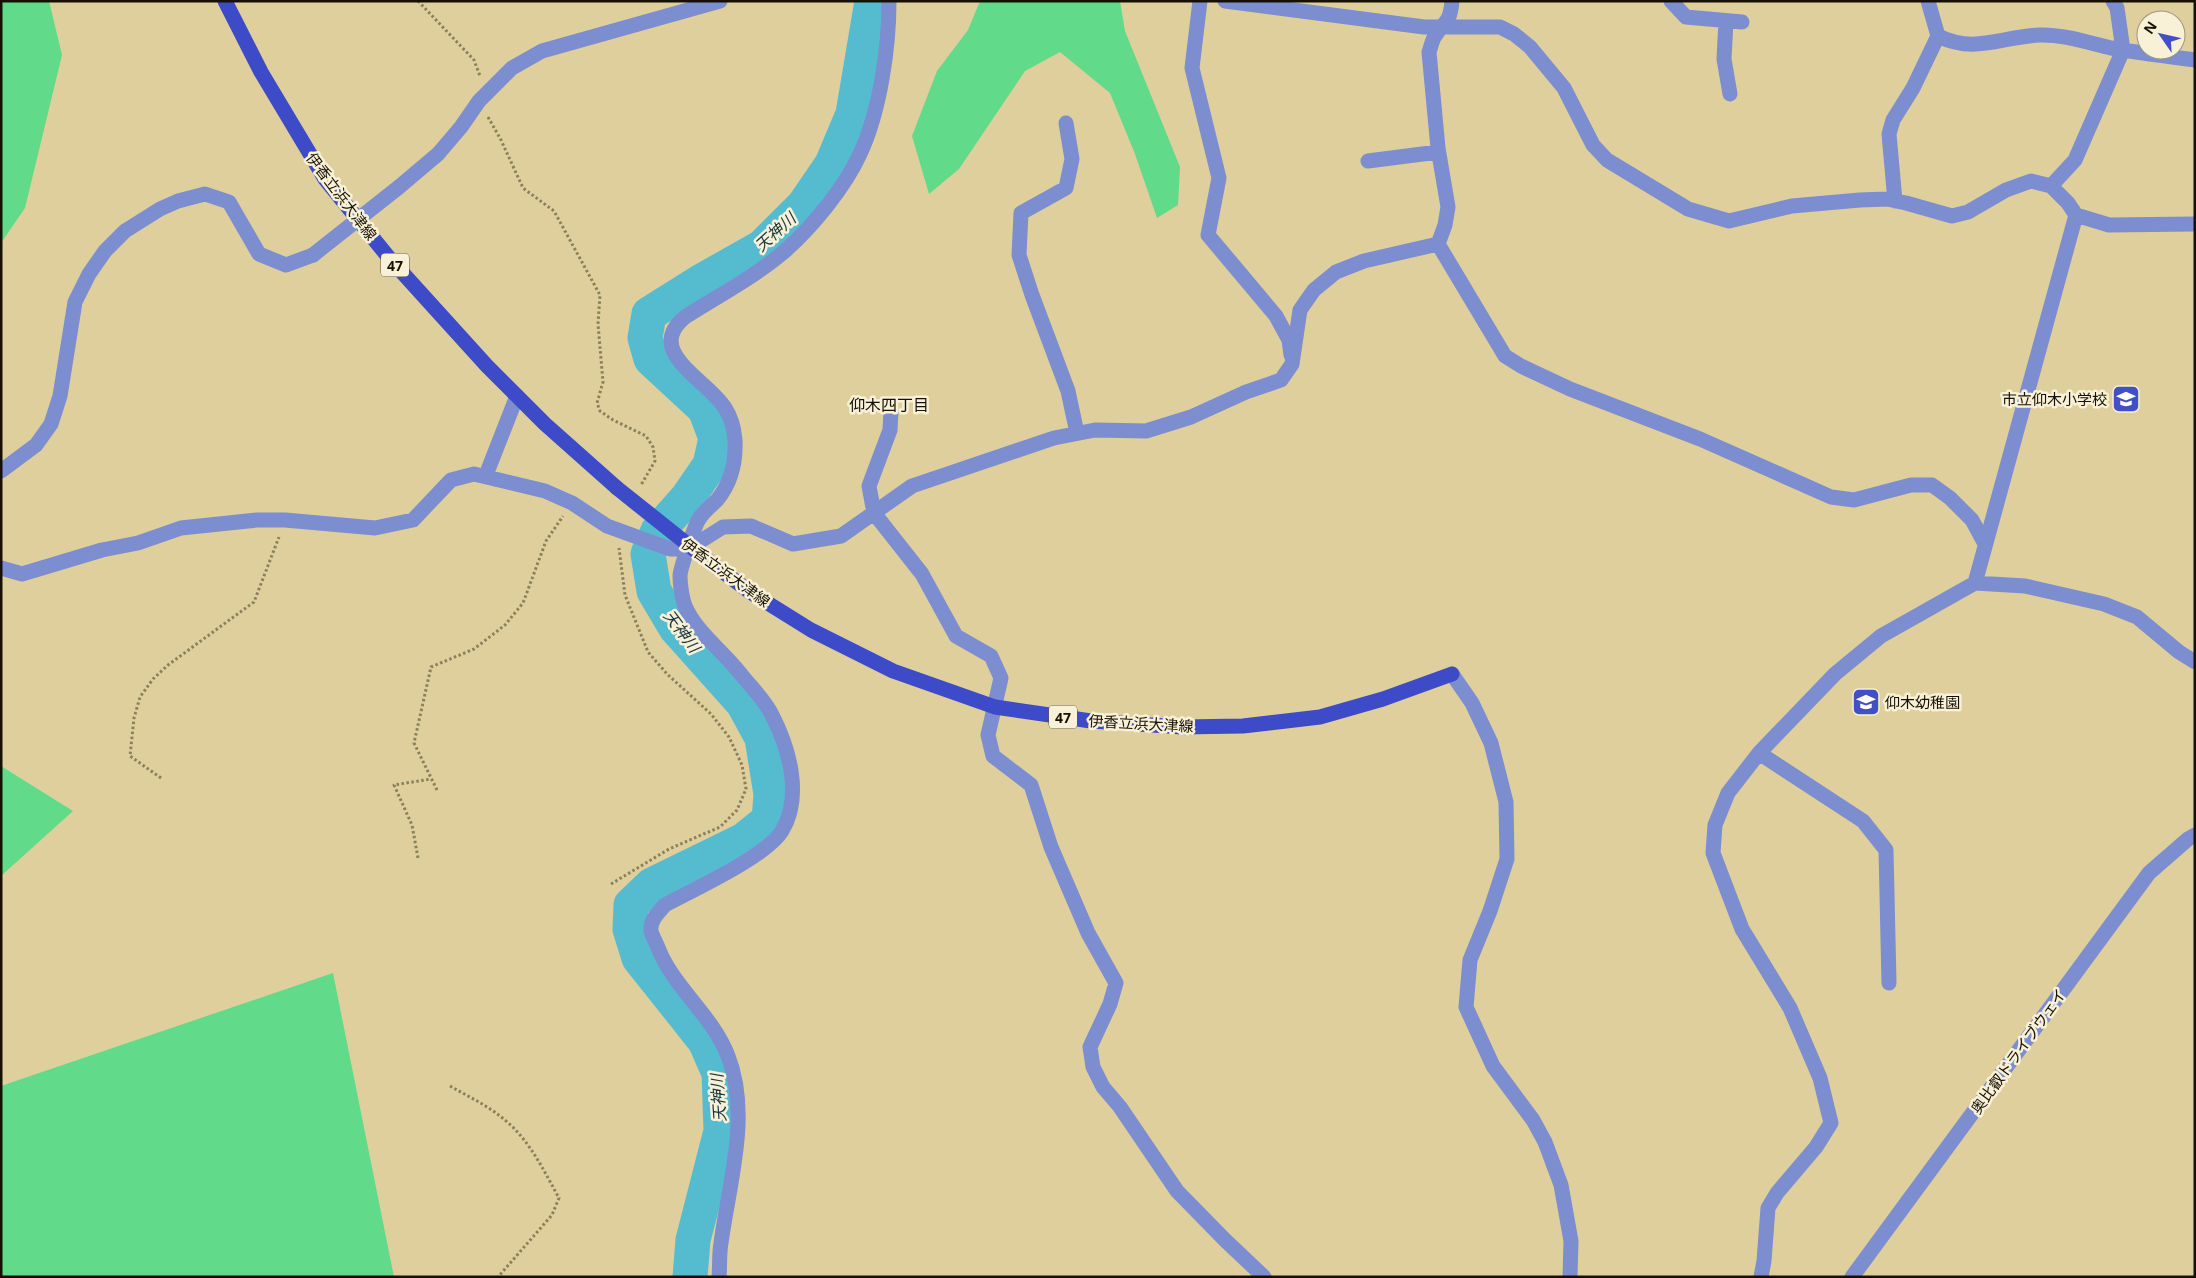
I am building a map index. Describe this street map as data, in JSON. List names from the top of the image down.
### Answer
{
  "streets": {
    "main road": ["伊香立浜大津線", "47"],
    "street": ["奥比叡ドライブウェイ"]
  },
  "districts": ["仰木四丁目"],
  "water": ["天神川"],
  "places": {
    "school or university": ["市立仰木小学校", "仰木幼稚園"]
  },
  "north": "top left"
}
